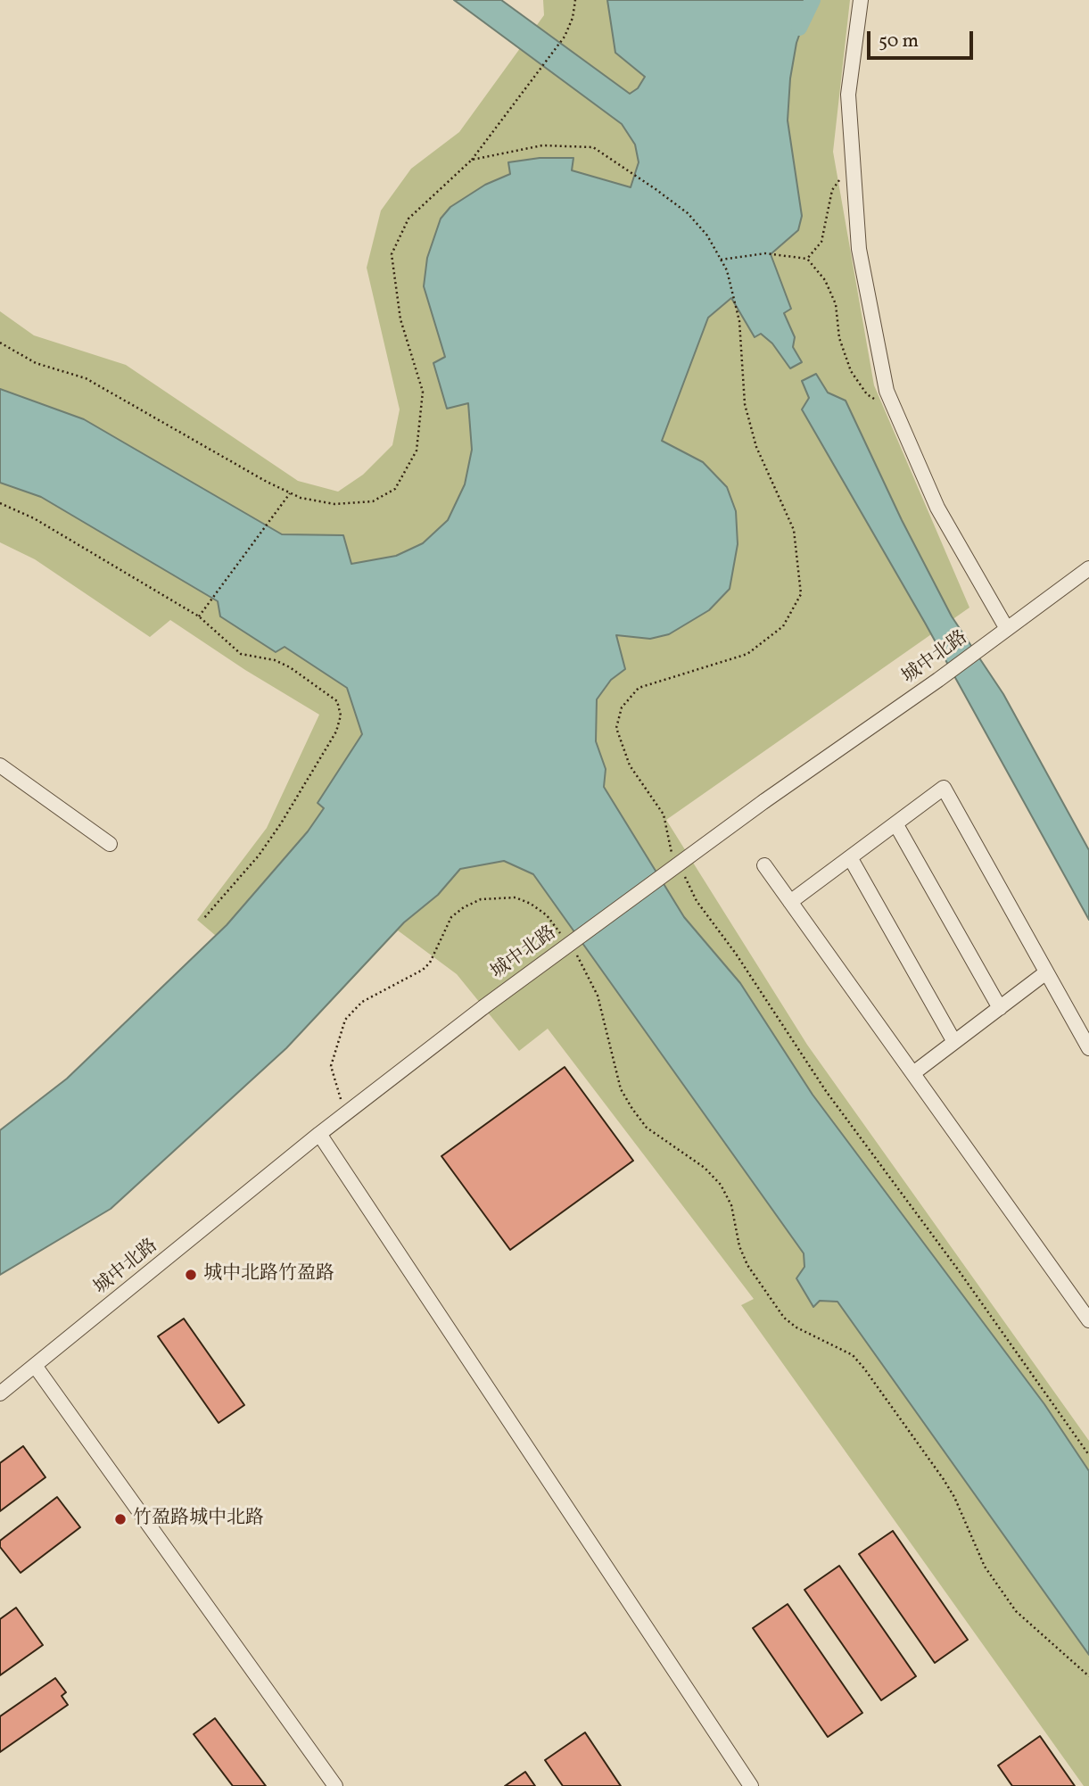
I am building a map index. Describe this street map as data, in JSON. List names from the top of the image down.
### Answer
{
  "streets": {
    "street": ["城中北路"]
  },
  "places": ["城中北路竹盈路", "竹盈路城中北路"],
  "scale_bar": "50 m"
}
